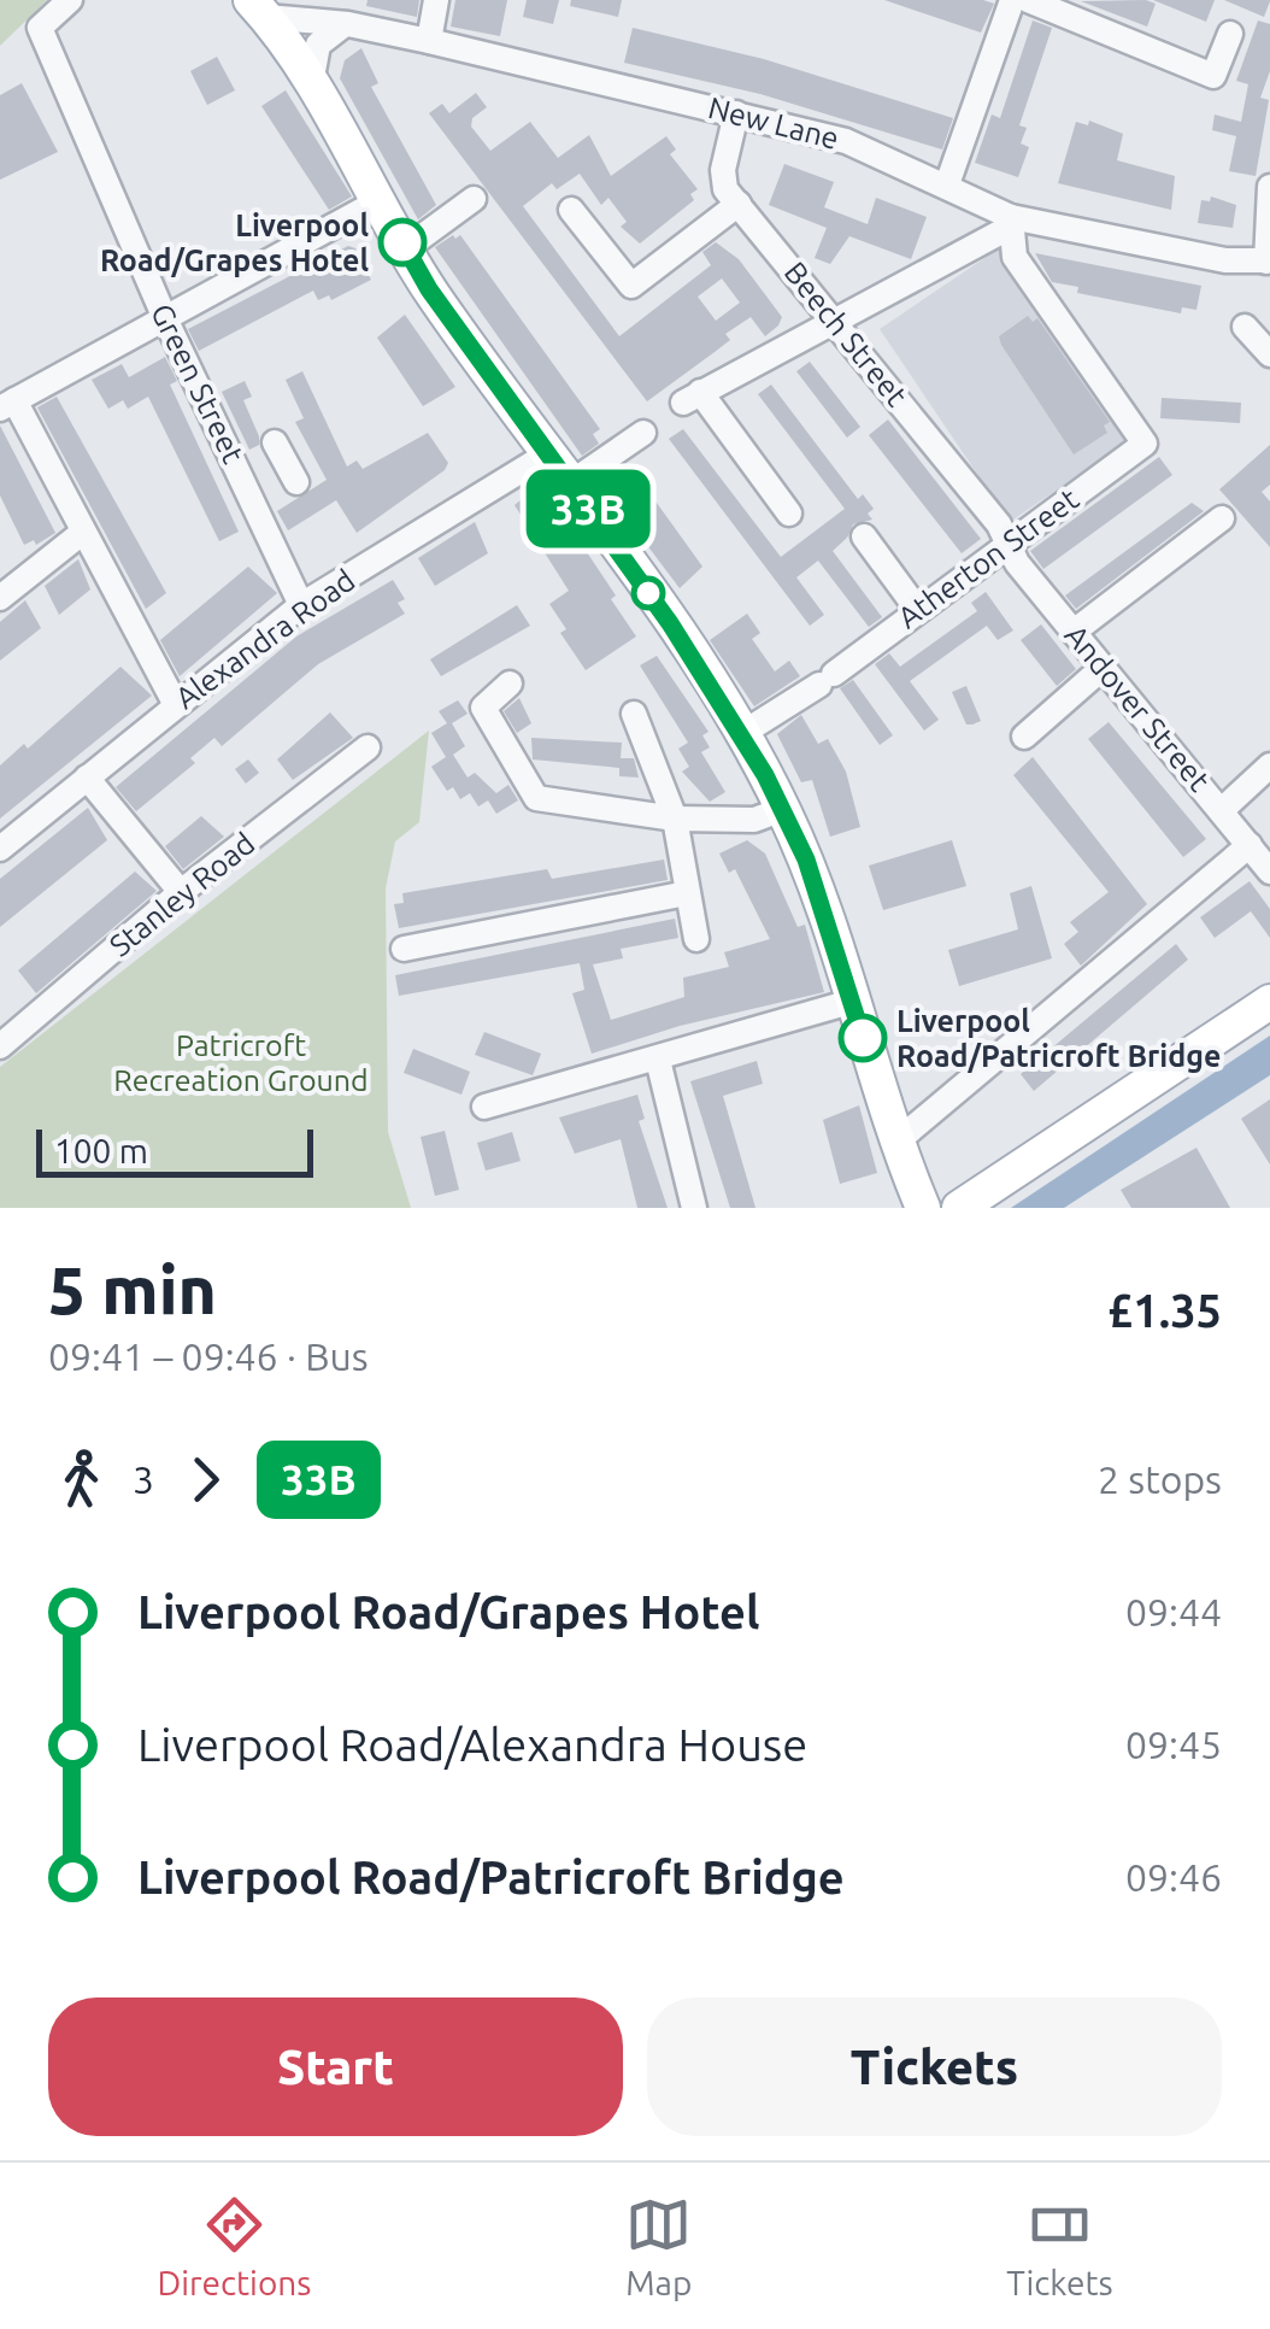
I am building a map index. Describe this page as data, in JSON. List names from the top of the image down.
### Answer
{
  "streets": {
    "street": [
      "New Lane",
      "Beech Street",
      "Green Street",
      "Atherton Street",
      "Alexandra Road",
      "Andover Street",
      "Stanley Road"
    ]
  },
  "crossings": [
    ["New Lane", "Atherton Street"],
    ["Beech Street", "Atherton Street"],
    ["Beech Street", "Andover Street"],
    ["Green Street", "Alexandra Road"],
    ["Atherton Street", "Andover Street"]
  ],
  "parks": ["Patricroft Recreation Ground"],
  "places": ["Liverpool Road/Grapes Hotel", "Liverpool Road/Patricroft Bridge"],
  "lines": ["bus line 33B"],
  "scale_bar": "100 m",
  "page": {
    "on_map": "33B",
    "scale": "100 m",
    "heading": ["5 min", "09:41 – 09:46 · Bus", "£1.35"],
    "legs": ["3", "33B", "2 stops"],
    "list": [
      {
        "name": "Liverpool Road/Grapes Hotel",
        "value": "09:44"
      },
      {
        "name": "Liverpool Road/Alexandra House",
        "value": "09:45"
      },
      {
        "name": "Liverpool Road/Patricroft Bridge",
        "value": "09:46"
      }
    ],
    "buttons": ["Start", "Tickets"],
    "tabs": ["Directions", "Map", "Tickets"]
  }
}
